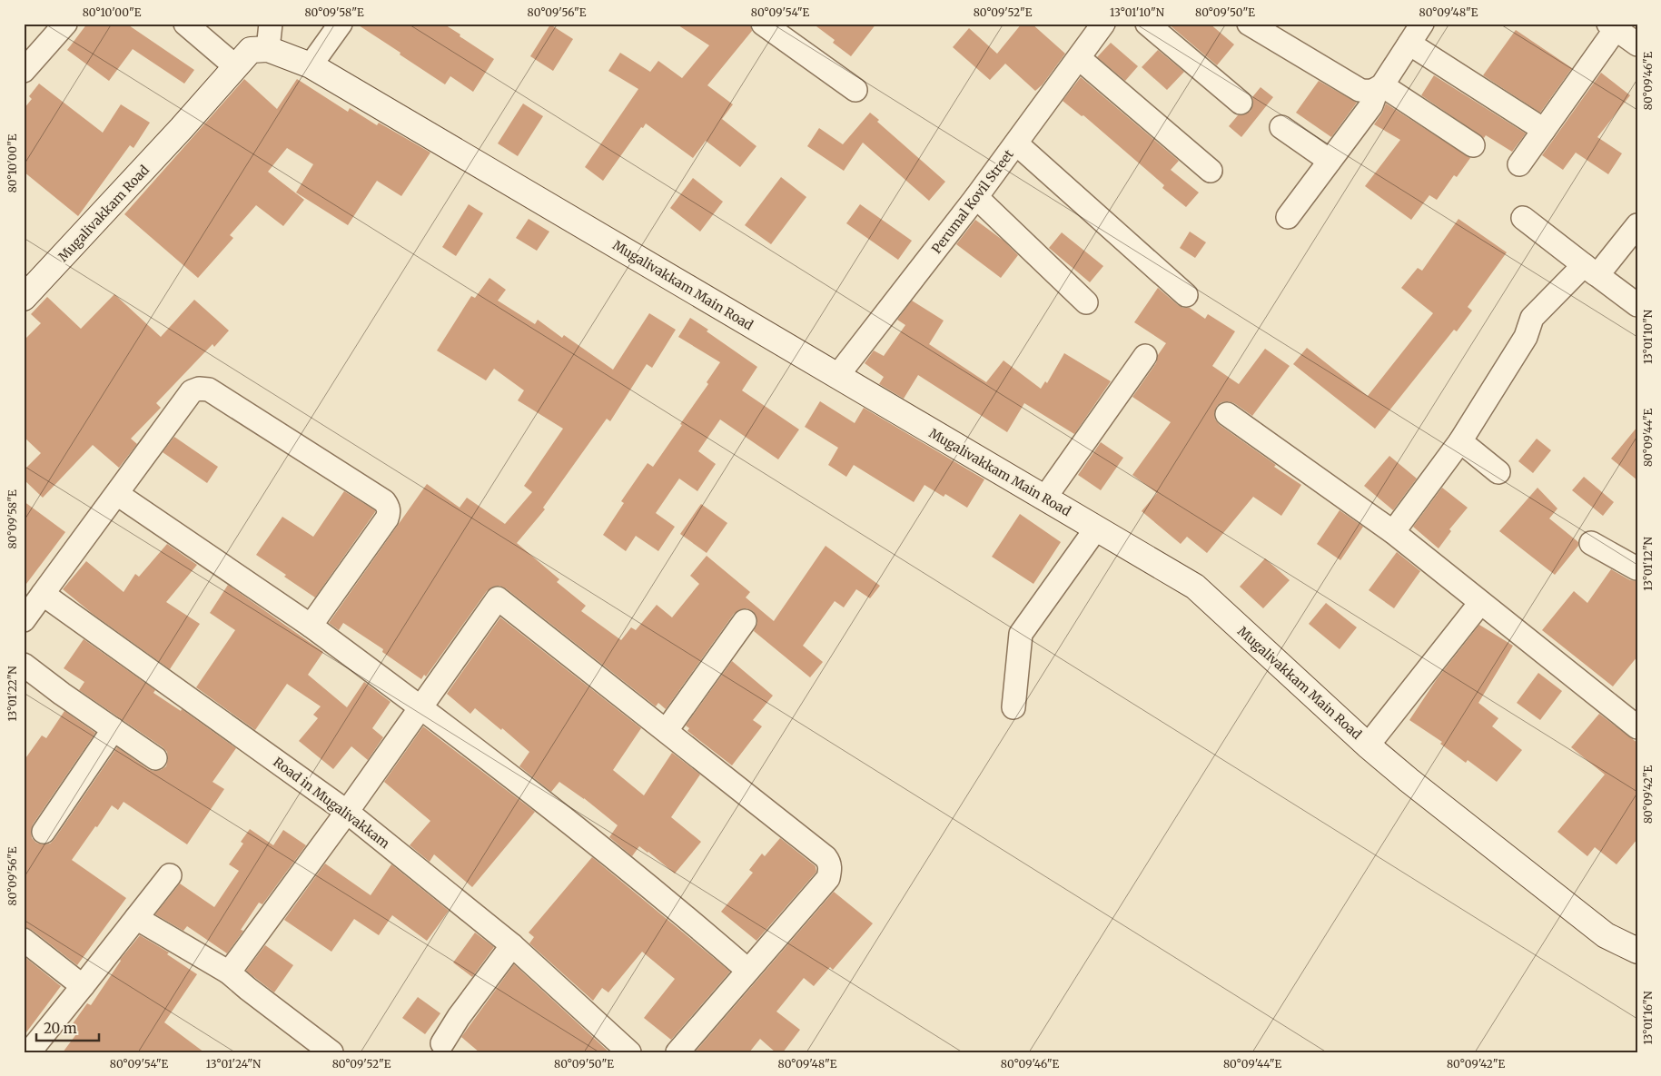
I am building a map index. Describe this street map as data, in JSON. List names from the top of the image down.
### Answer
{
  "streets": {
    "street": [
      "Perumal Kovil Street",
      "Mugalivakkam Road",
      "Mugalivakkam Main Road",
      "Road in Mugalivakkam"
    ]
  },
  "crossings": [
    ["Perumal Kovil Street", "Mugalivakkam Main Road"]
  ],
  "scale_bar": "20 m",
  "coordinates": [
    "80°10'00\"E",
    "80°09'58\"E",
    "80°09'56\"E",
    "80°09'54\"E",
    "80°09'52\"E",
    "13°01'10\"N",
    "80°09'50\"E",
    "80°09'48\"E",
    "80°09'46\"E",
    "80°09'44\"E",
    "13°01'12\"N",
    "13°01'22\"N",
    "80°09'42\"E",
    "13°01'16\"N",
    "13°01'24\"N"
  ]
}
